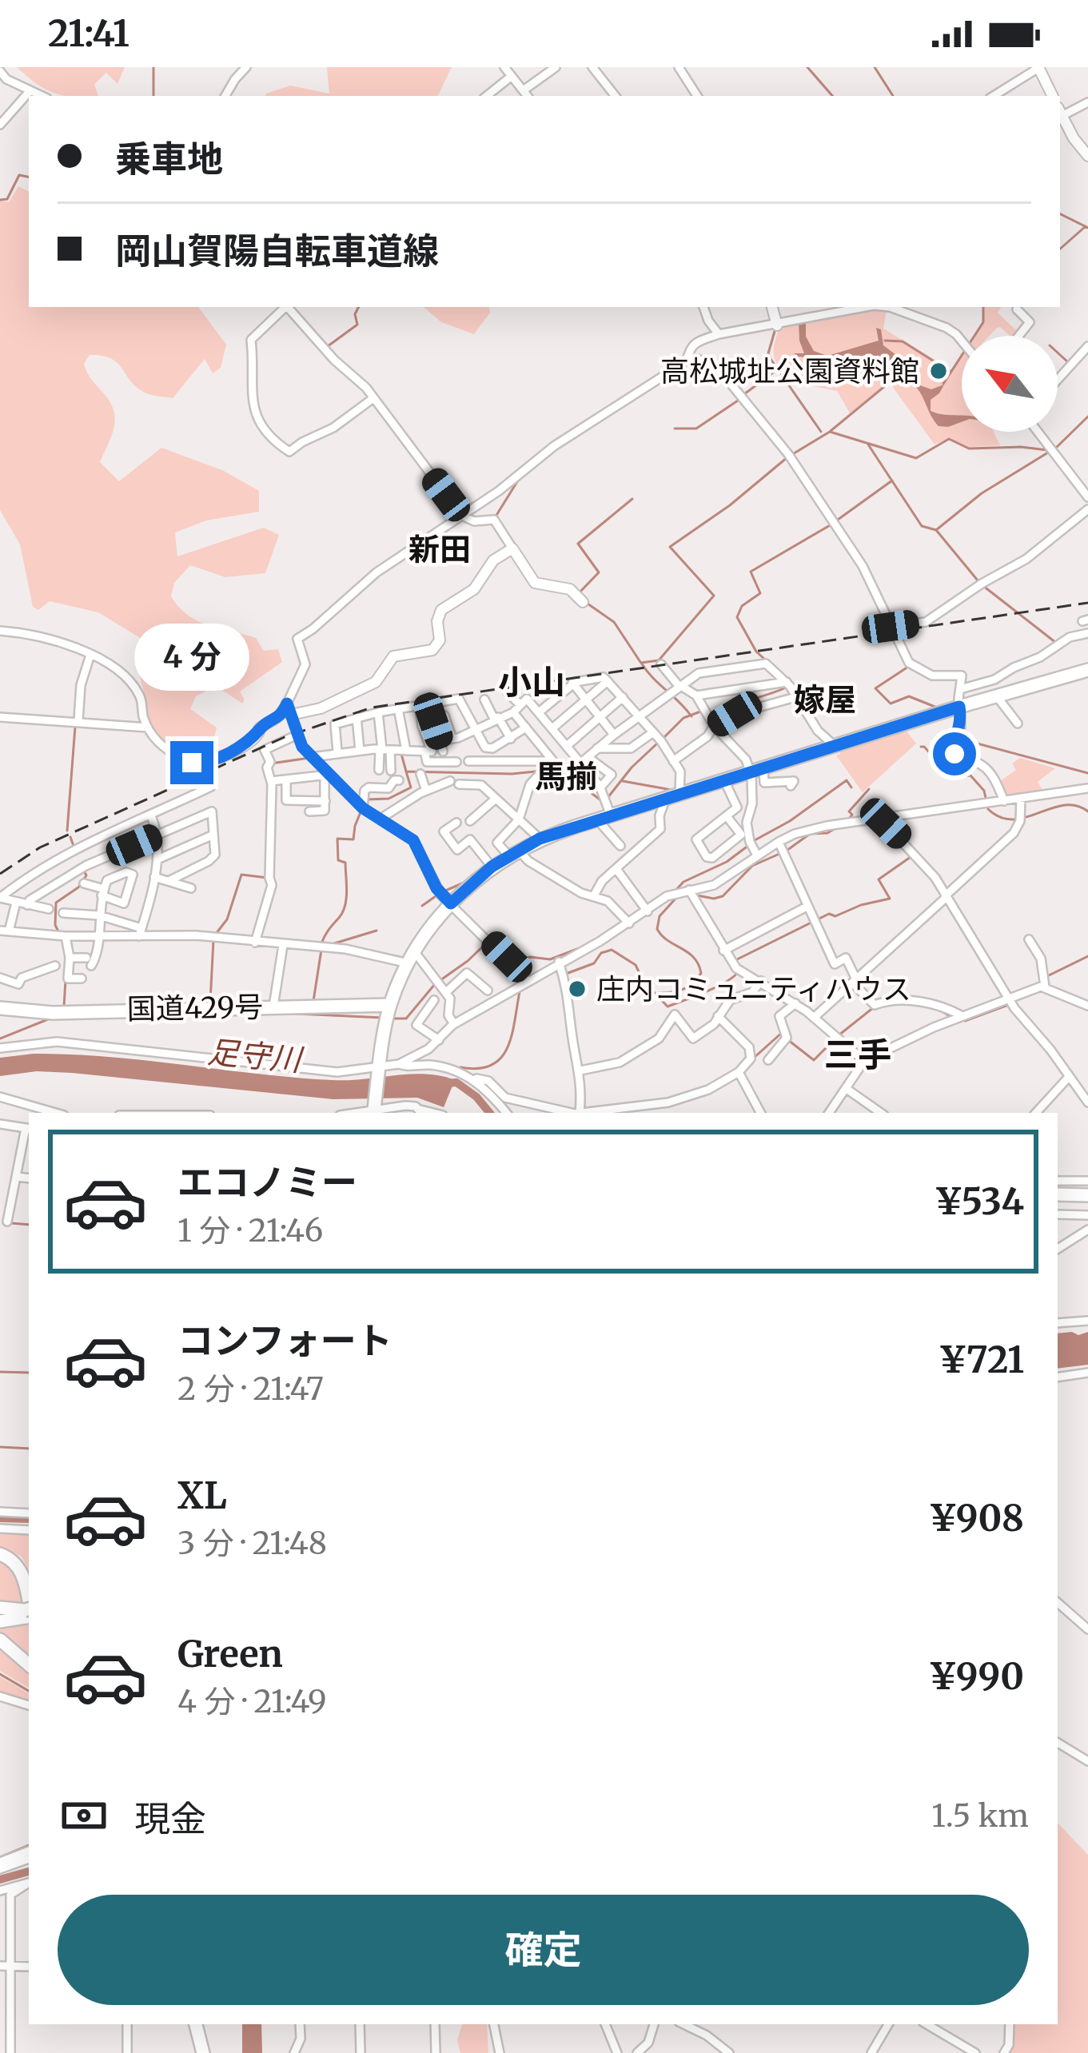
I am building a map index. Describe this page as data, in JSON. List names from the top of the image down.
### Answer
{
  "streets": {
    "highway": ["国道429号"]
  },
  "districts": [
    "新田",
    "小山",
    "嫁屋",
    "馬揃",
    "三手"
  ],
  "water": ["足守川"],
  "places": ["高松城址公園資料館", "庄内コミュニティハウス"],
  "north": "top left",
  "page": {
    "status": "21:41",
    "banner": ["乗車地", "岡山賀陽自転車道線"],
    "bubble": "4 分",
    "list": [
      {
        "name": "エコノミー",
        "note": "1 分 · 21:46",
        "value": "¥534"
      },
      {
        "name": "コンフォート",
        "note": "2 分 · 21:47",
        "value": "¥721"
      },
      {
        "name": "XL",
        "note": "3 分 · 21:48",
        "value": "¥908"
      },
      {
        "name": "Green",
        "note": "4 分 · 21:49",
        "value": "¥990"
      }
    ],
    "pay": ["現金", "1.5 km"],
    "buttons": "確定"
  }
}
